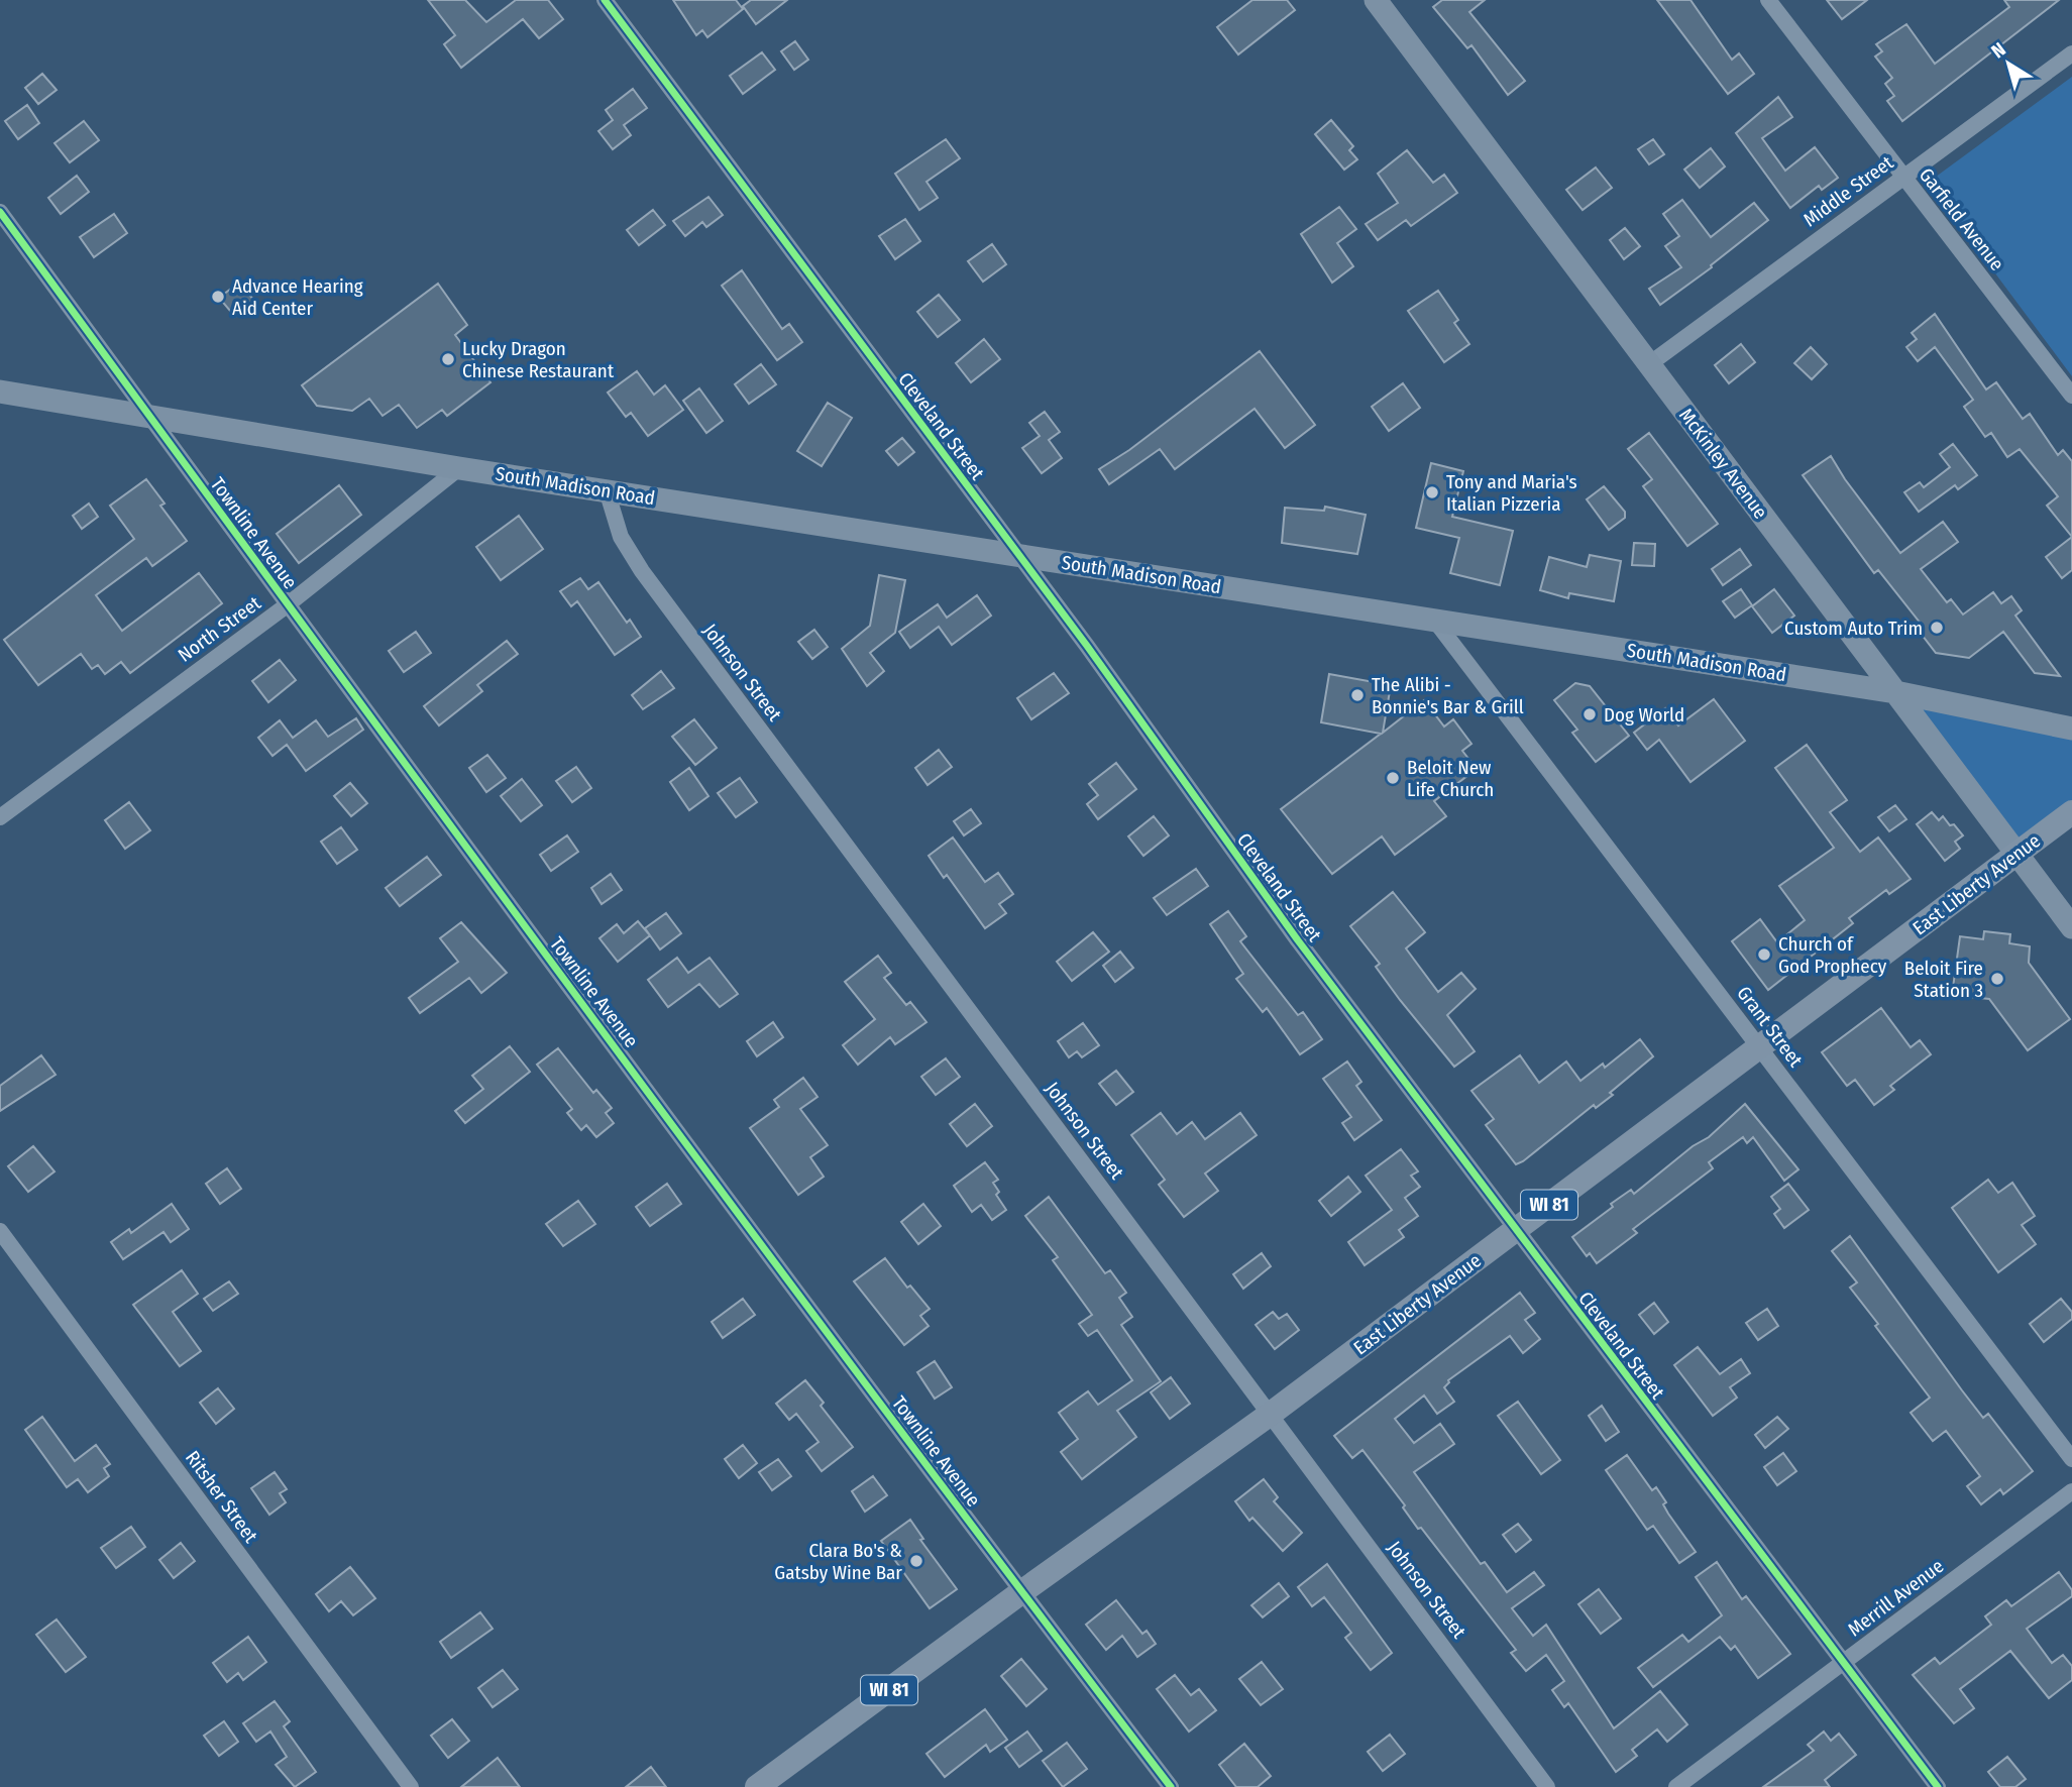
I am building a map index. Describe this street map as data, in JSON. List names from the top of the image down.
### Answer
{
  "streets": {
    "main road": [
      "McKinley Avenue",
      "South Madison Road",
      "East Liberty Avenue",
      "WI 81"
    ],
    "street": [
      "Middle Street",
      "Garfield Avenue",
      "Cleveland Street",
      "Townline Avenue",
      "North Street",
      "Johnson Street",
      "Grant Street",
      "Ritsher Street",
      "Merrill Avenue"
    ]
  },
  "crossings": [
    ["Middle Street", "Garfield Avenue"],
    ["Middle Street", "McKinley Avenue"],
    ["Cleveland Street", "South Madison Road"],
    ["Cleveland Street", "East Liberty Avenue"],
    ["Cleveland Street", "Merrill Avenue"],
    ["McKinley Avenue", "South Madison Road"],
    ["McKinley Avenue", "East Liberty Avenue"],
    ["South Madison Road", "Townline Avenue"],
    ["South Madison Road", "North Street"],
    ["South Madison Road", "Johnson Street"],
    ["South Madison Road", "Grant Street"],
    ["Townline Avenue", "North Street"],
    ["Townline Avenue", "East Liberty Avenue"],
    ["Johnson Street", "East Liberty Avenue"],
    ["East Liberty Avenue", "Grant Street"]
  ],
  "places": [
    "Advance Hearing Aid Center",
    "Lucky Dragon Chinese Restaurant",
    "Tony and Maria's Italian Pizzeria",
    "Custom Auto Trim",
    "The Alibi - Bonnie's Bar & Grill",
    "Dog World",
    "Beloit New Life Church",
    "Church of God Prophecy",
    "Beloit Fire Station 3",
    "Clara Bo's & Gatsby Wine Bar"
  ],
  "north": "top left"
}
